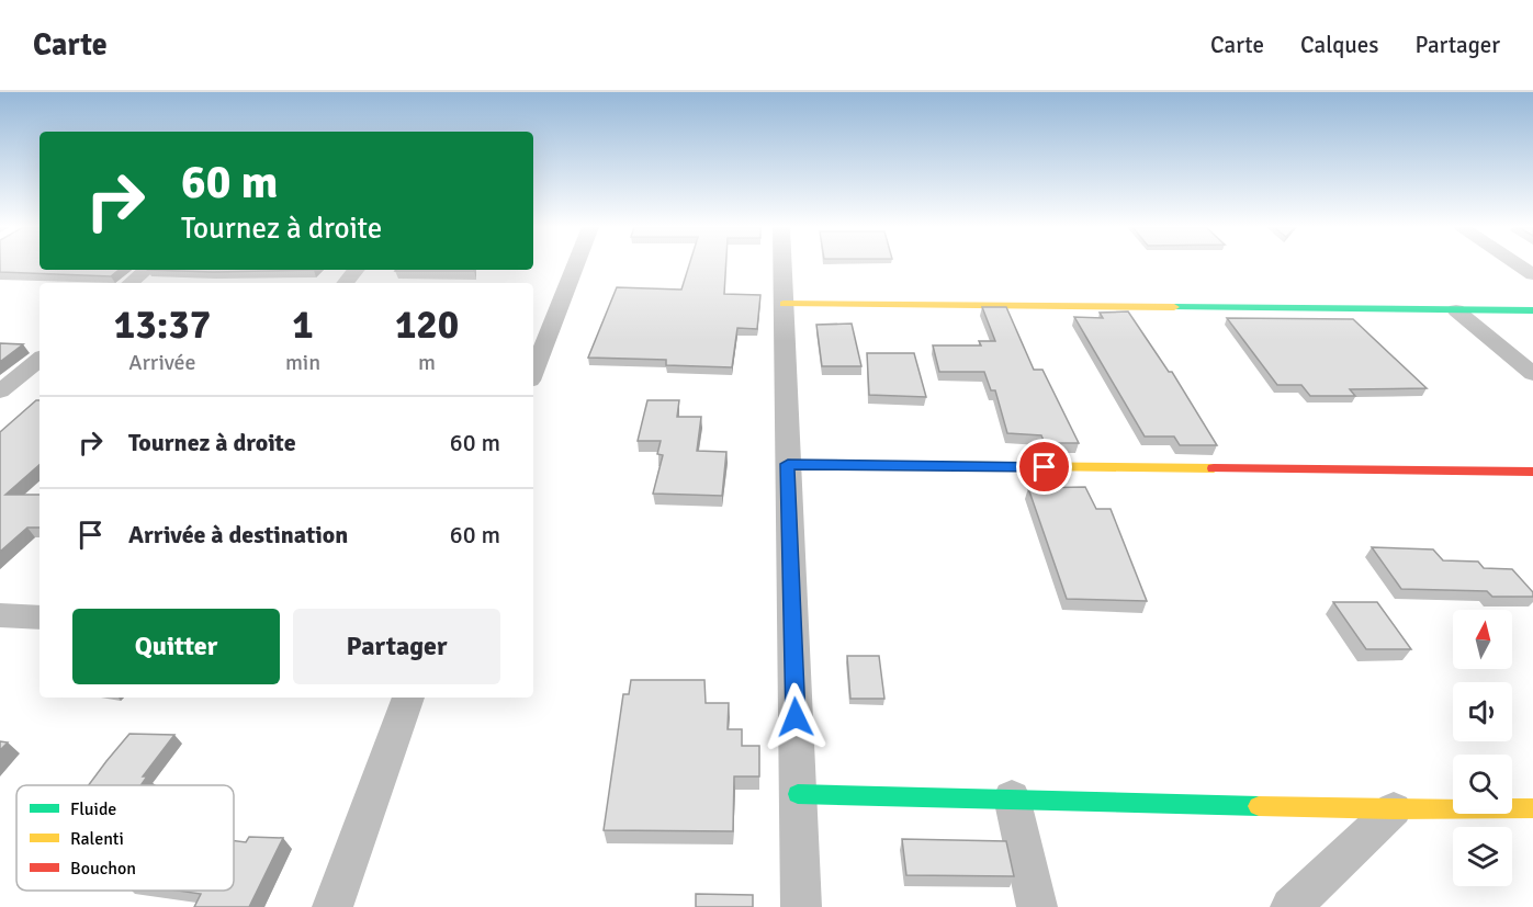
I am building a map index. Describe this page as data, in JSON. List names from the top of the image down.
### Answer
{
  "legend": ["Fluide", "Ralenti", "Bouchon"],
  "north": "top",
  "page": {
    "header": "Carte",
    "nav": ["Carte", "Calques", "Partager"],
    "turn": ["60 m", "Tournez à droite"],
    "eta": [
      "13:37",
      "Arrivée",
      "1",
      "min",
      "120",
      "m"
    ],
    "list": [
      {
        "name": "Tournez à droite",
        "value": "60 m"
      },
      {
        "name": "Arrivée à destination",
        "value": "60 m"
      }
    ],
    "buttons": ["Quitter", "Partager"]
  }
}
